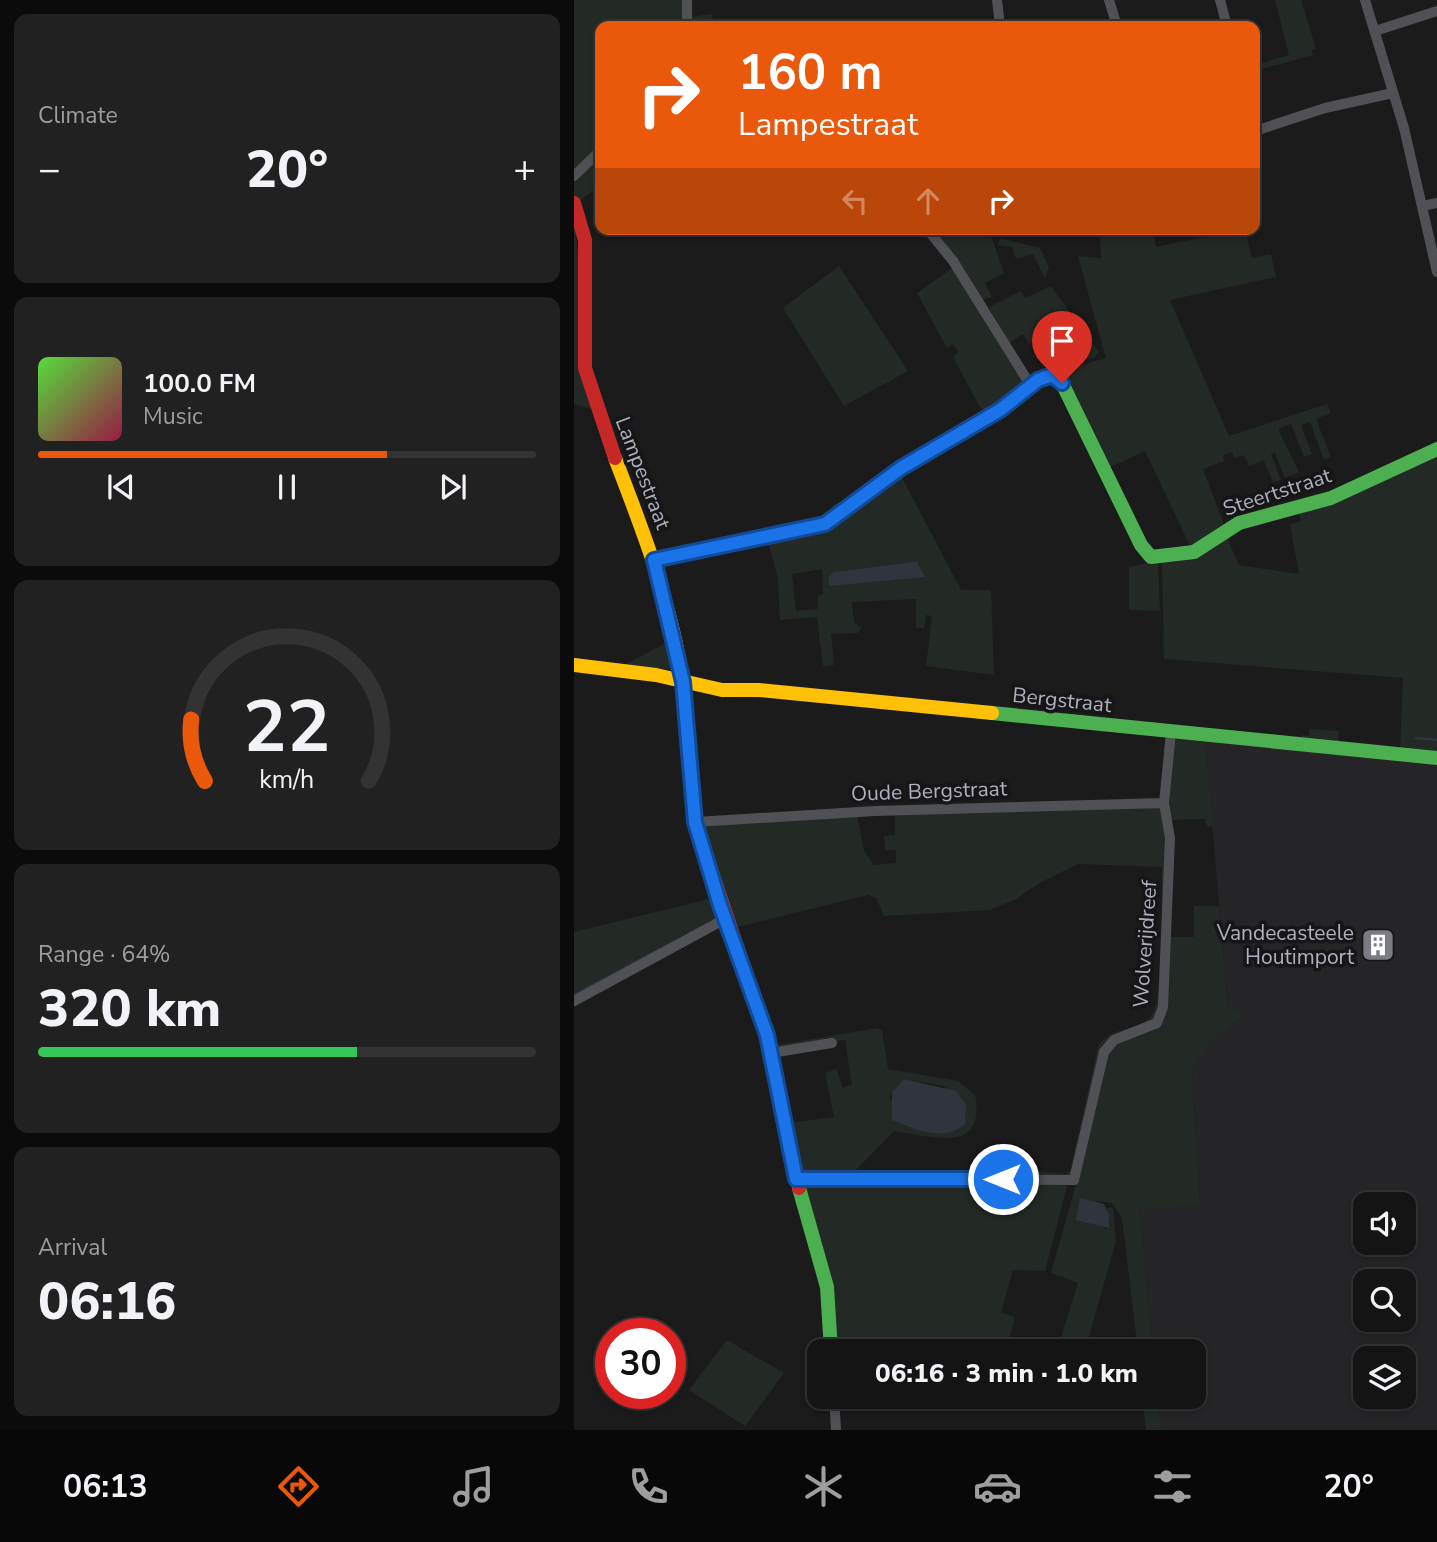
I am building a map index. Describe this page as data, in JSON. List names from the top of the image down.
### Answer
{
  "streets": {
    "street": [
      "Lampestraat",
      "Steertstraat",
      "Bergstraat",
      "Oude Bergstraat",
      "Wolverijdreef"
    ]
  },
  "crossings": [
    ["Lampestraat", "Bergstraat"],
    ["Lampestraat", "Oude Bergstraat"],
    ["Lampestraat", "Wolverijdreef"],
    ["Bergstraat", "Wolverijdreef"],
    ["Oude Bergstraat", "Wolverijdreef"]
  ],
  "places": {
    "building": ["Vandecasteele Houtimport"]
  },
  "page": {
    "tile": [
      "Climate",
      ["Range · 64%", "320 km"],
      ["Arrival", "06:16"]
    ],
    "turn": ["160 m", "Lampestraat"],
    "heat": ["−", "20°", "+"],
    "song": ["100.0 FM", "Music"],
    "limit": "30",
    "trip": "06:16 · 3 min · 1.0 km",
    "tabs": ["06:13", "20°"],
    "gauge": ["22", "km/h"]
  }
}
